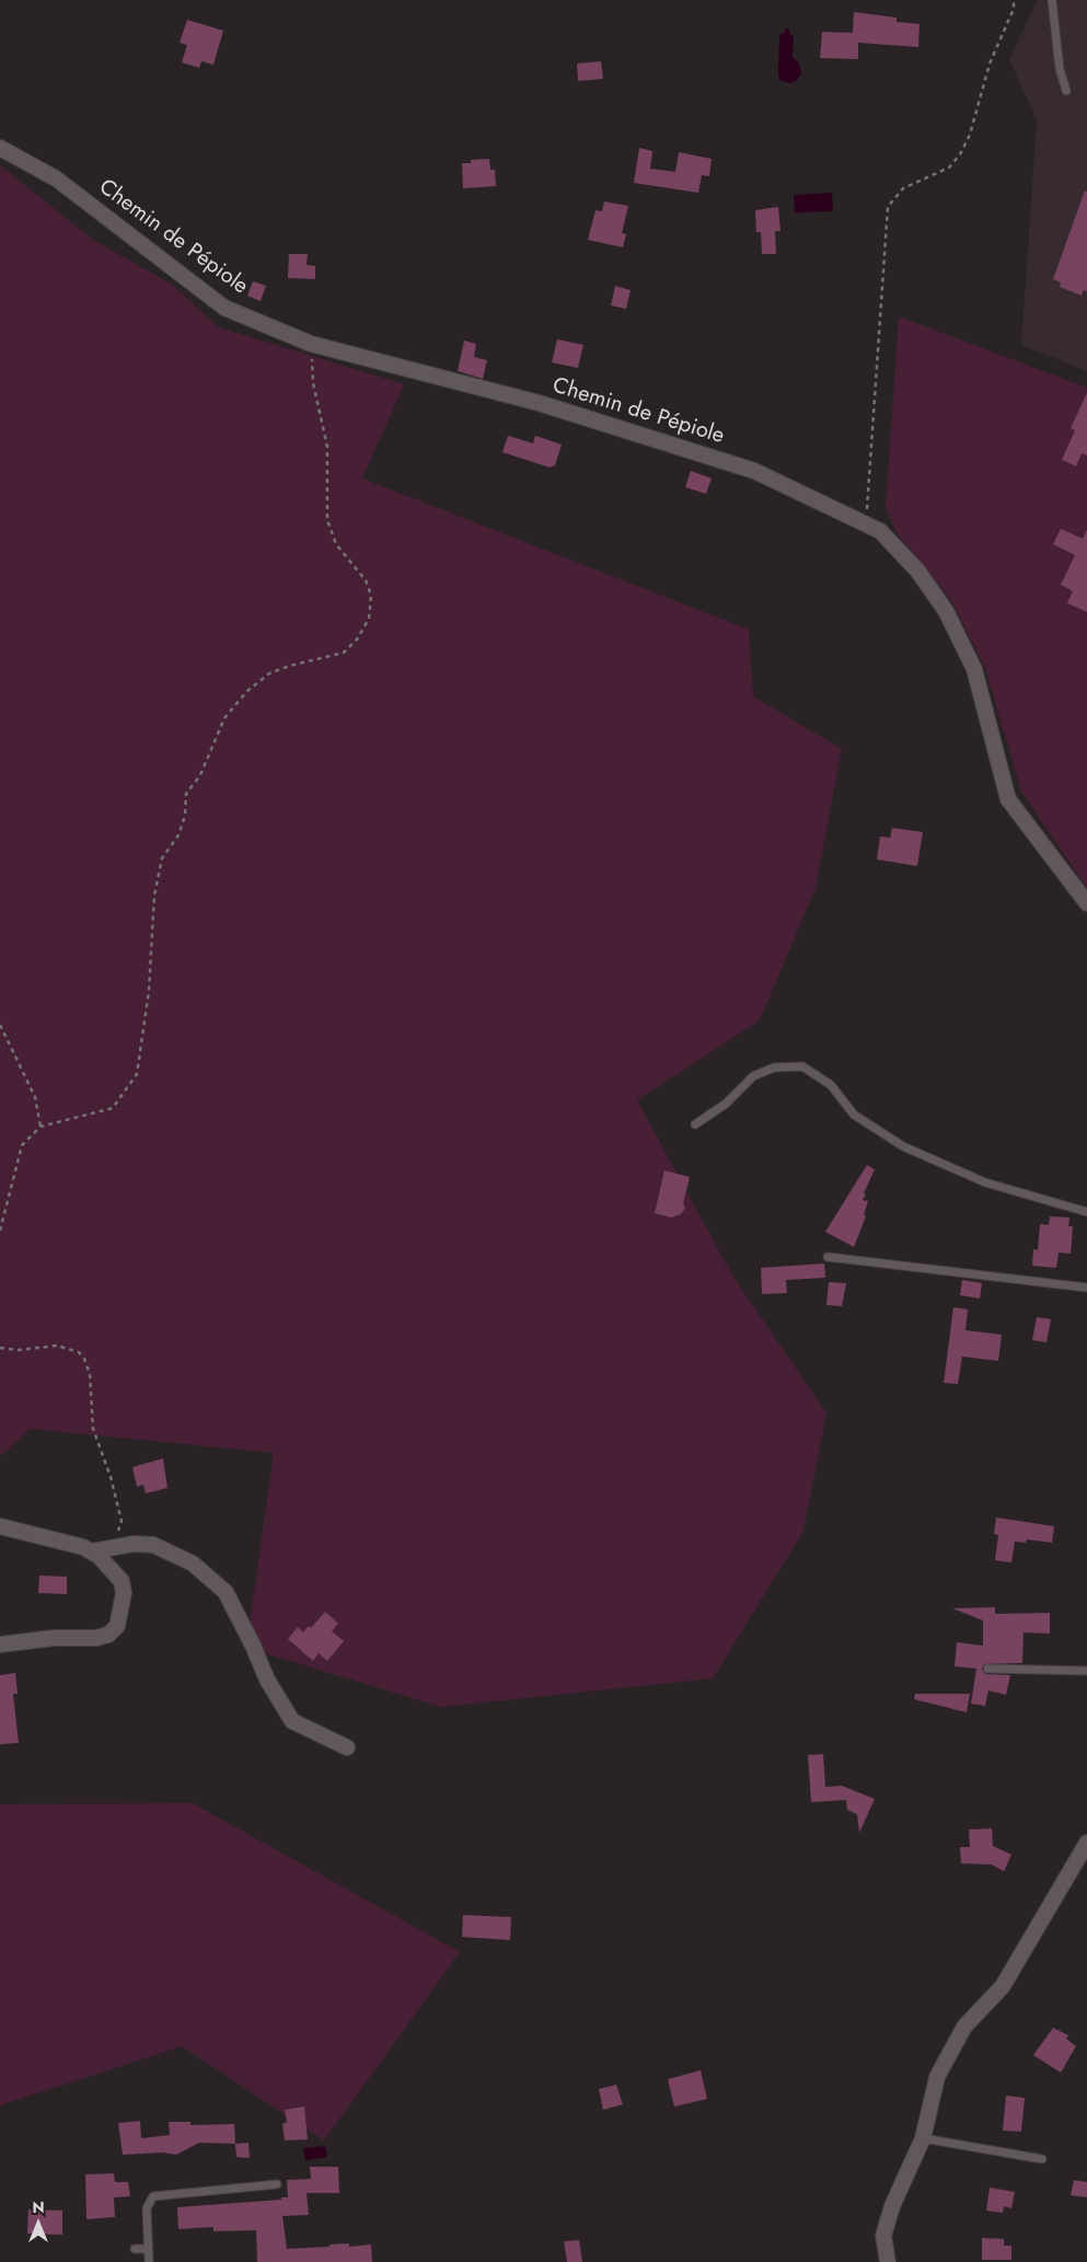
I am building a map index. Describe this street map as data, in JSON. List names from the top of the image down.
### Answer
{
  "streets": {
    "street": ["Chemin de Pépiole"]
  },
  "north": "top"
}
